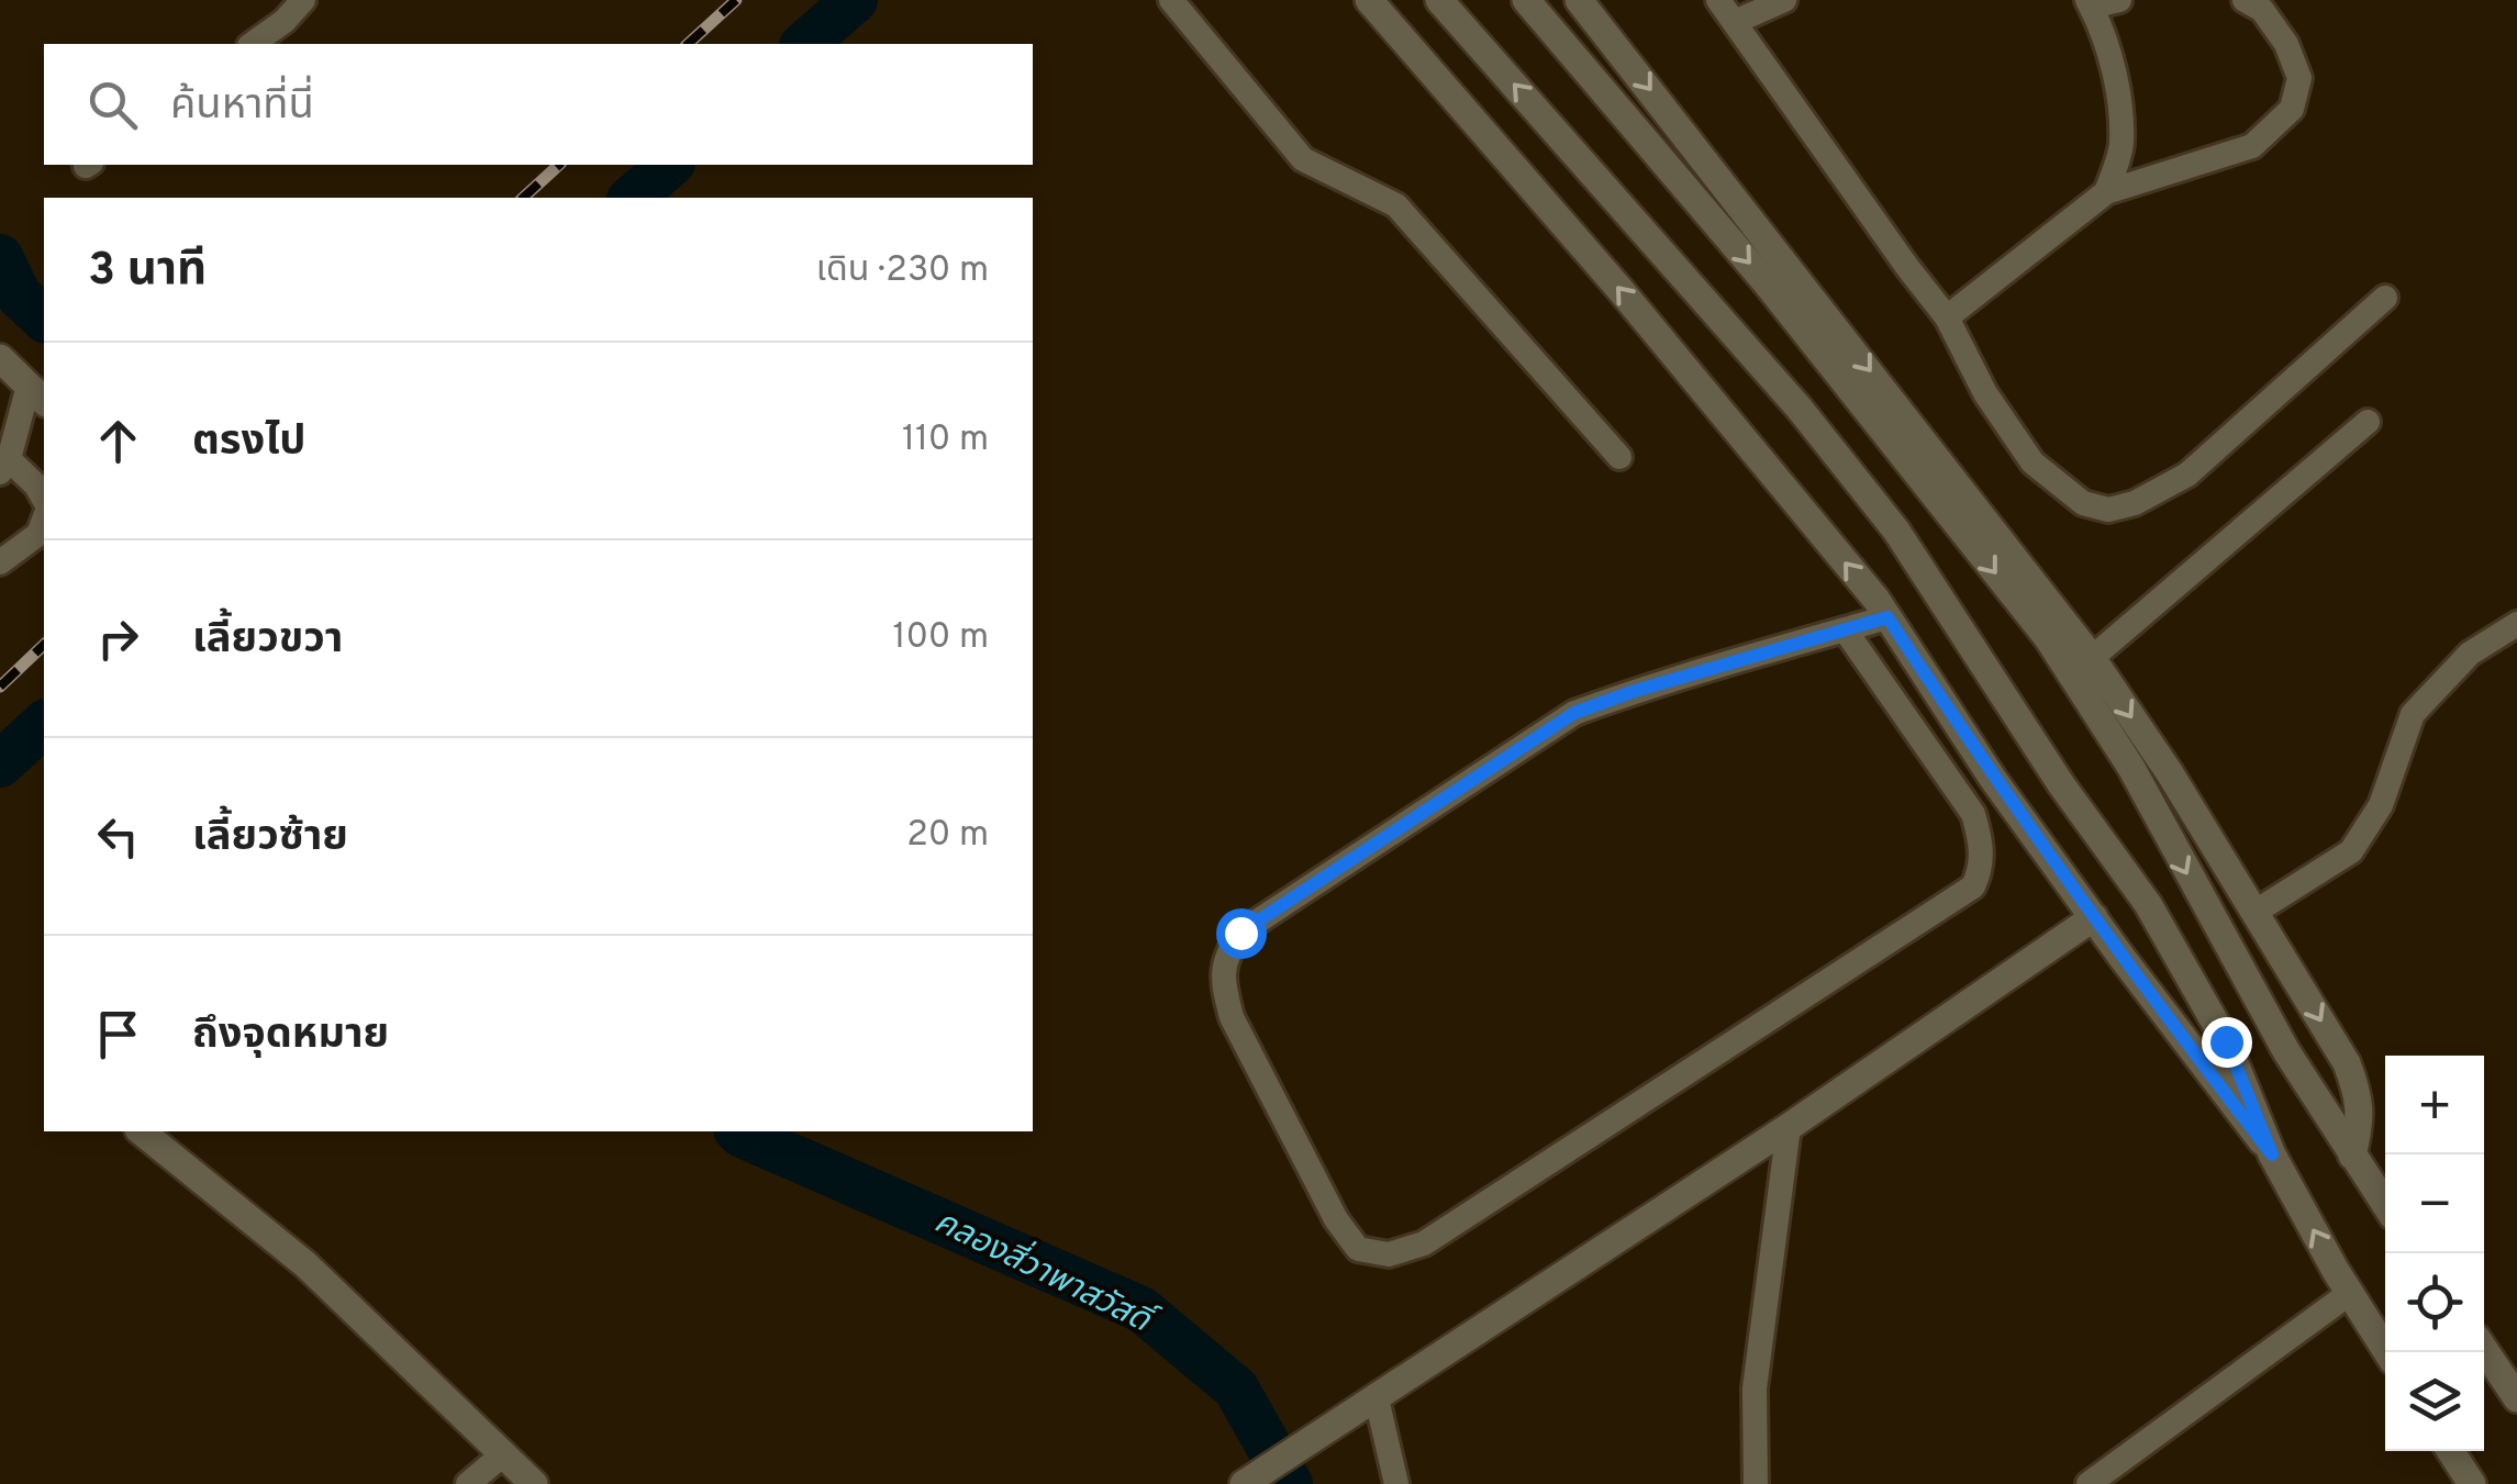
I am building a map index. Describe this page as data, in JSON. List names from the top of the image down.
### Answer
{
  "water": ["คลองสี่วาพาสวัสดิ์"],
  "page": {
    "search": "ค้นหาที่นี่",
    "heading": ["3 นาที", "เดิน · 230 m"],
    "list": [
      ["ตรงไป", "110 m"],
      ["เลี้ยวขวา", "100 m"],
      ["เลี้ยวซ้าย", "20 m"],
      "ถึงจุดหมาย"
    ],
    "map_buttons": ["+", "−"]
  }
}
